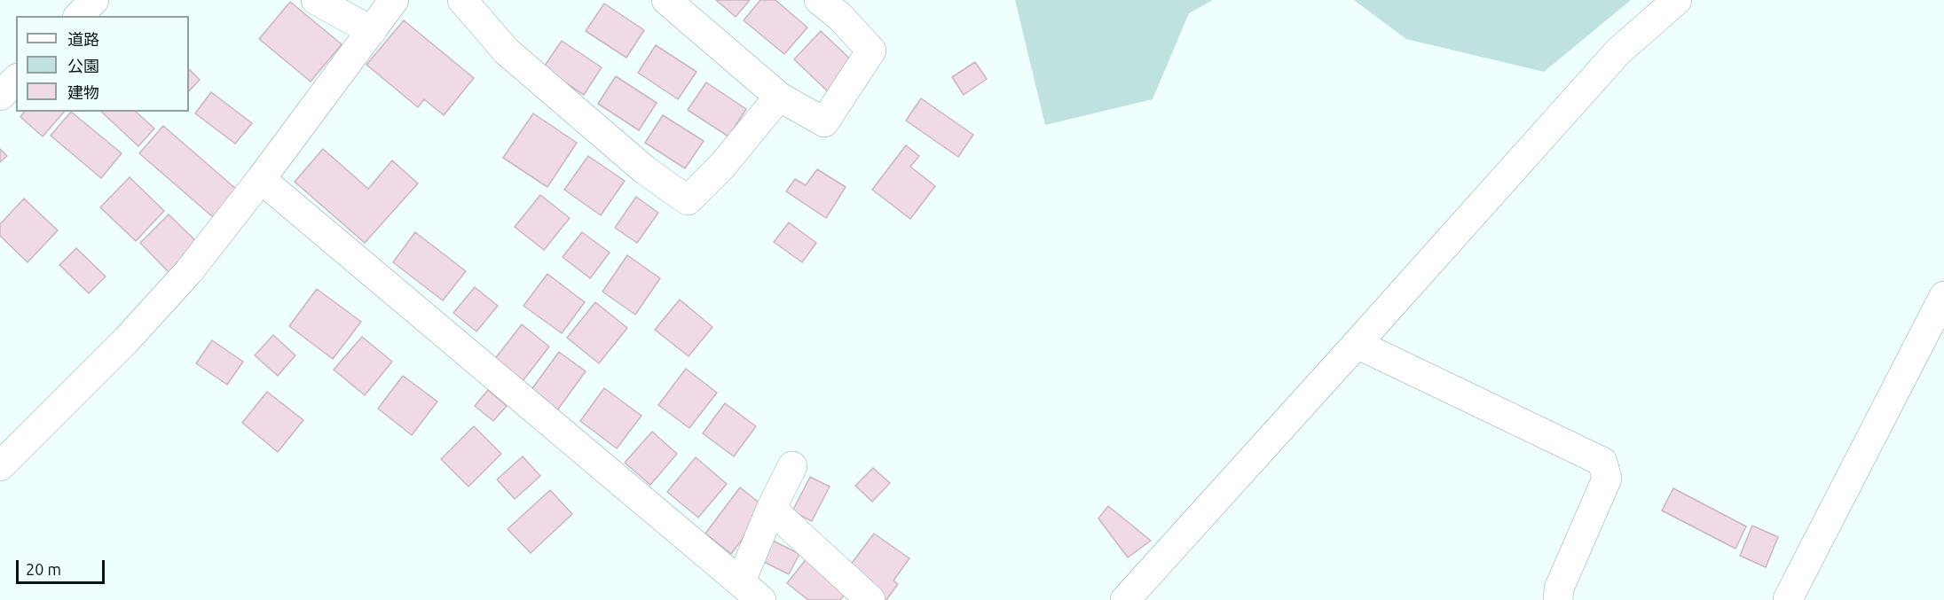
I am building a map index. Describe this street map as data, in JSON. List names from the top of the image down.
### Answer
{
  "legend": ["道路", "公園", "建物"],
  "scale_bar": "20 m"
}
